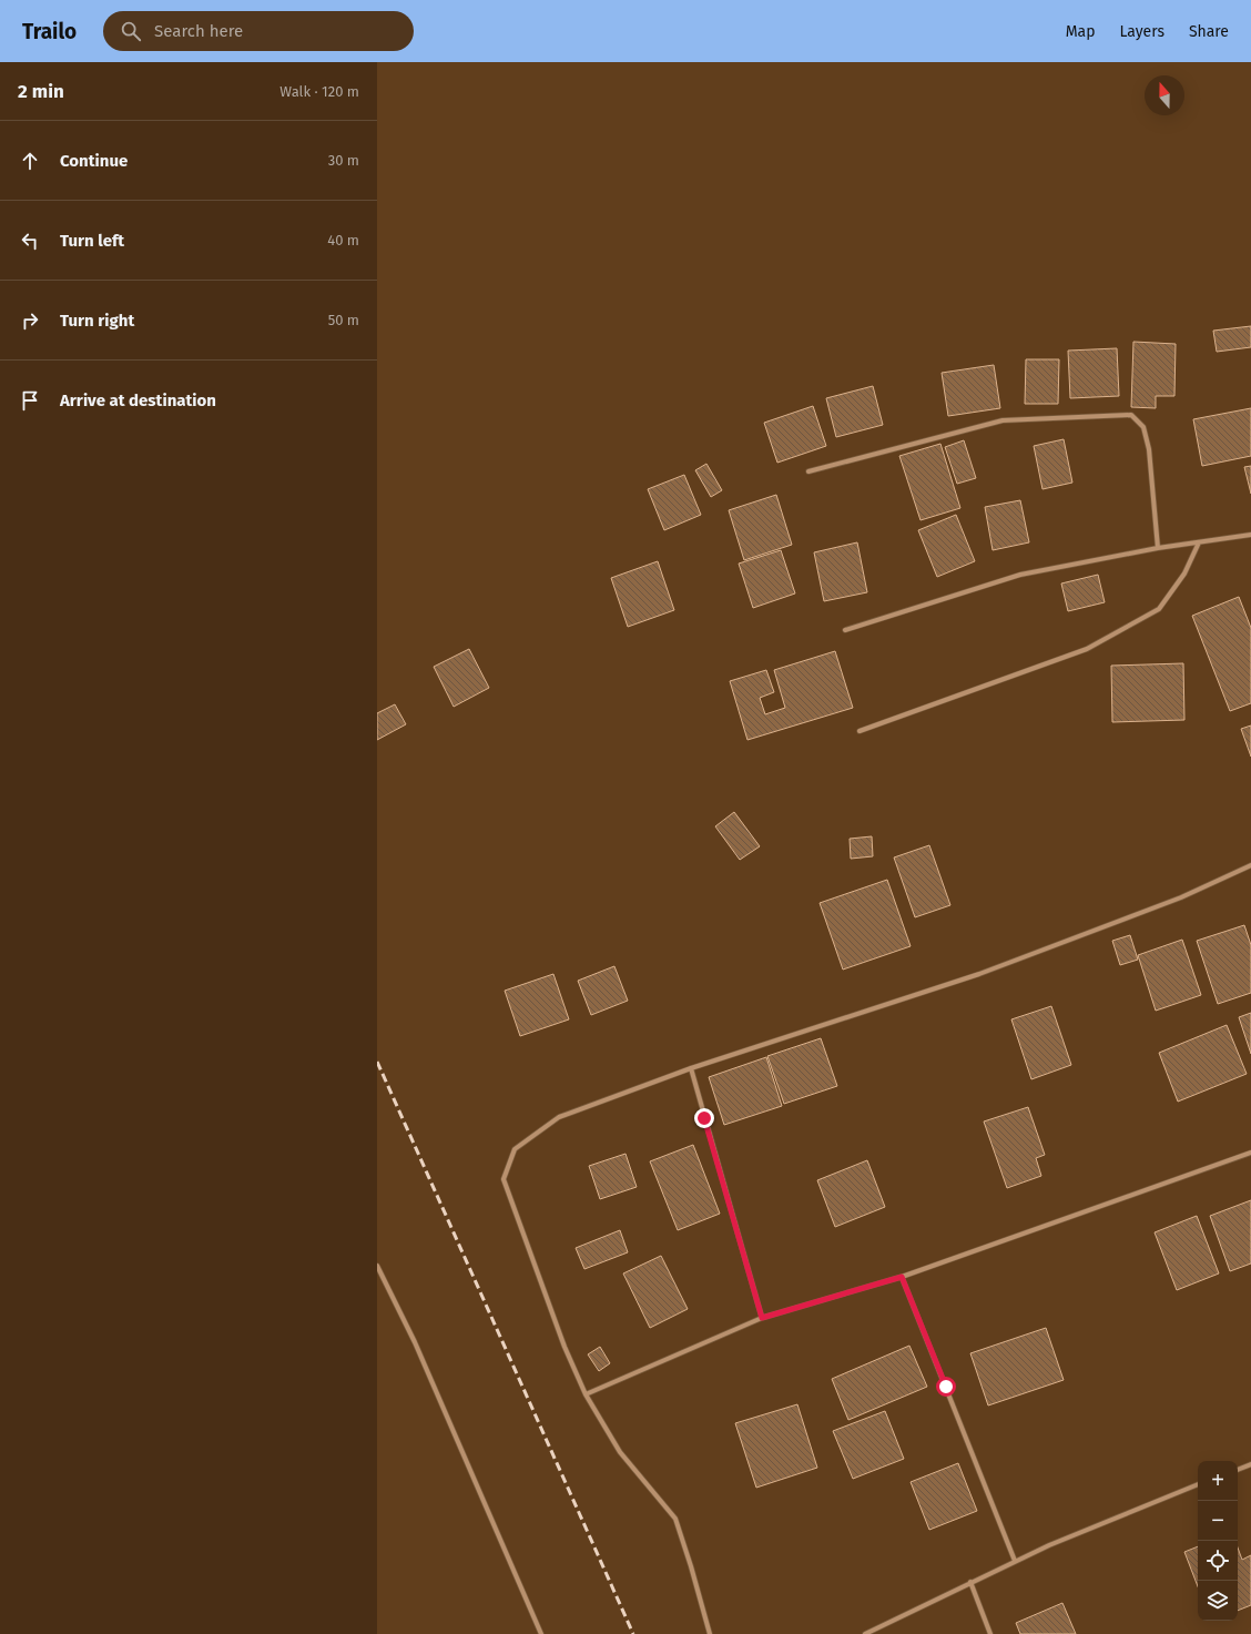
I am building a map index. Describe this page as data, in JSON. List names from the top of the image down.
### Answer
{
  "north": "top",
  "page": {
    "header": "Trailo",
    "search": "Search here",
    "nav": ["Map", "Layers", "Share"],
    "heading": ["2 min", "Walk · 120 m"],
    "list": [
      ["Continue", "30 m"],
      ["Turn left", "40 m"],
      ["Turn right", "50 m"],
      "Arrive at destination"
    ],
    "map_buttons": ["+", "−"]
  }
}
